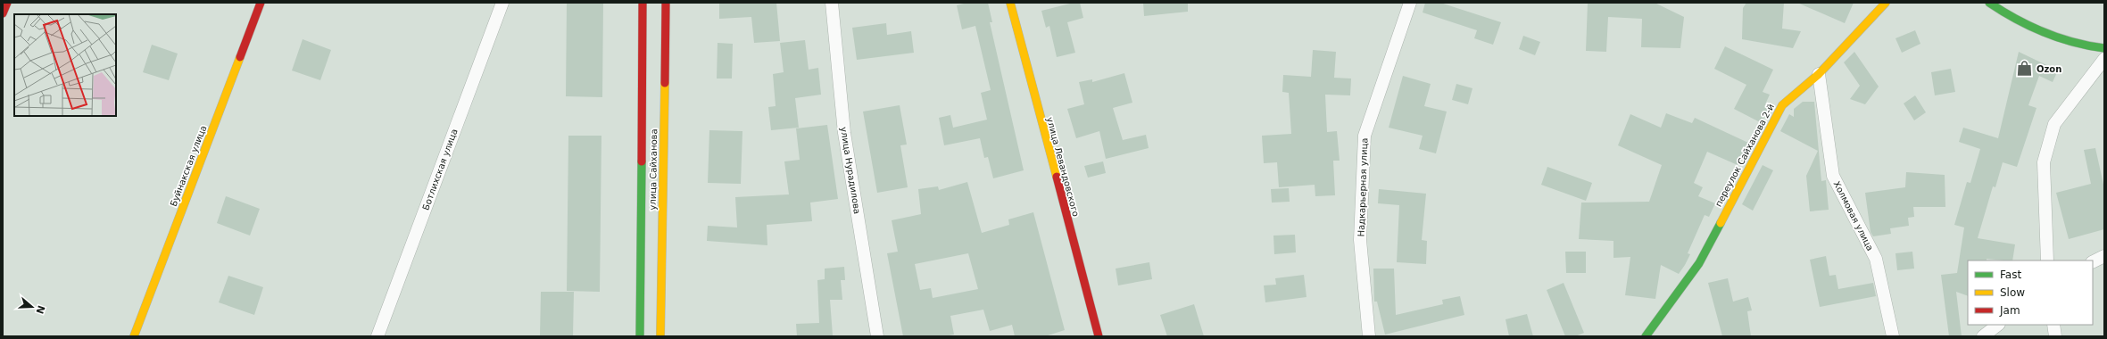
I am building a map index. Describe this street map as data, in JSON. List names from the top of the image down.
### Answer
{
  "streets": {
    "street": [
      "переулок Сайханова 2-й",
      "Буйнакская улица",
      "улица Левандовского",
      "Ботлихская улица",
      "улица Сайханова",
      "улица Нурадилова",
      "Надкарьерная улица",
      "Холмовая улица"
    ]
  },
  "crossings": [
    ["переулок Сайханова 2-й", "Холмовая улица"]
  ],
  "places": {
    "shop": ["Ozon"]
  },
  "legend": ["Fast", "Slow", "Jam"],
  "north": "right"
}
